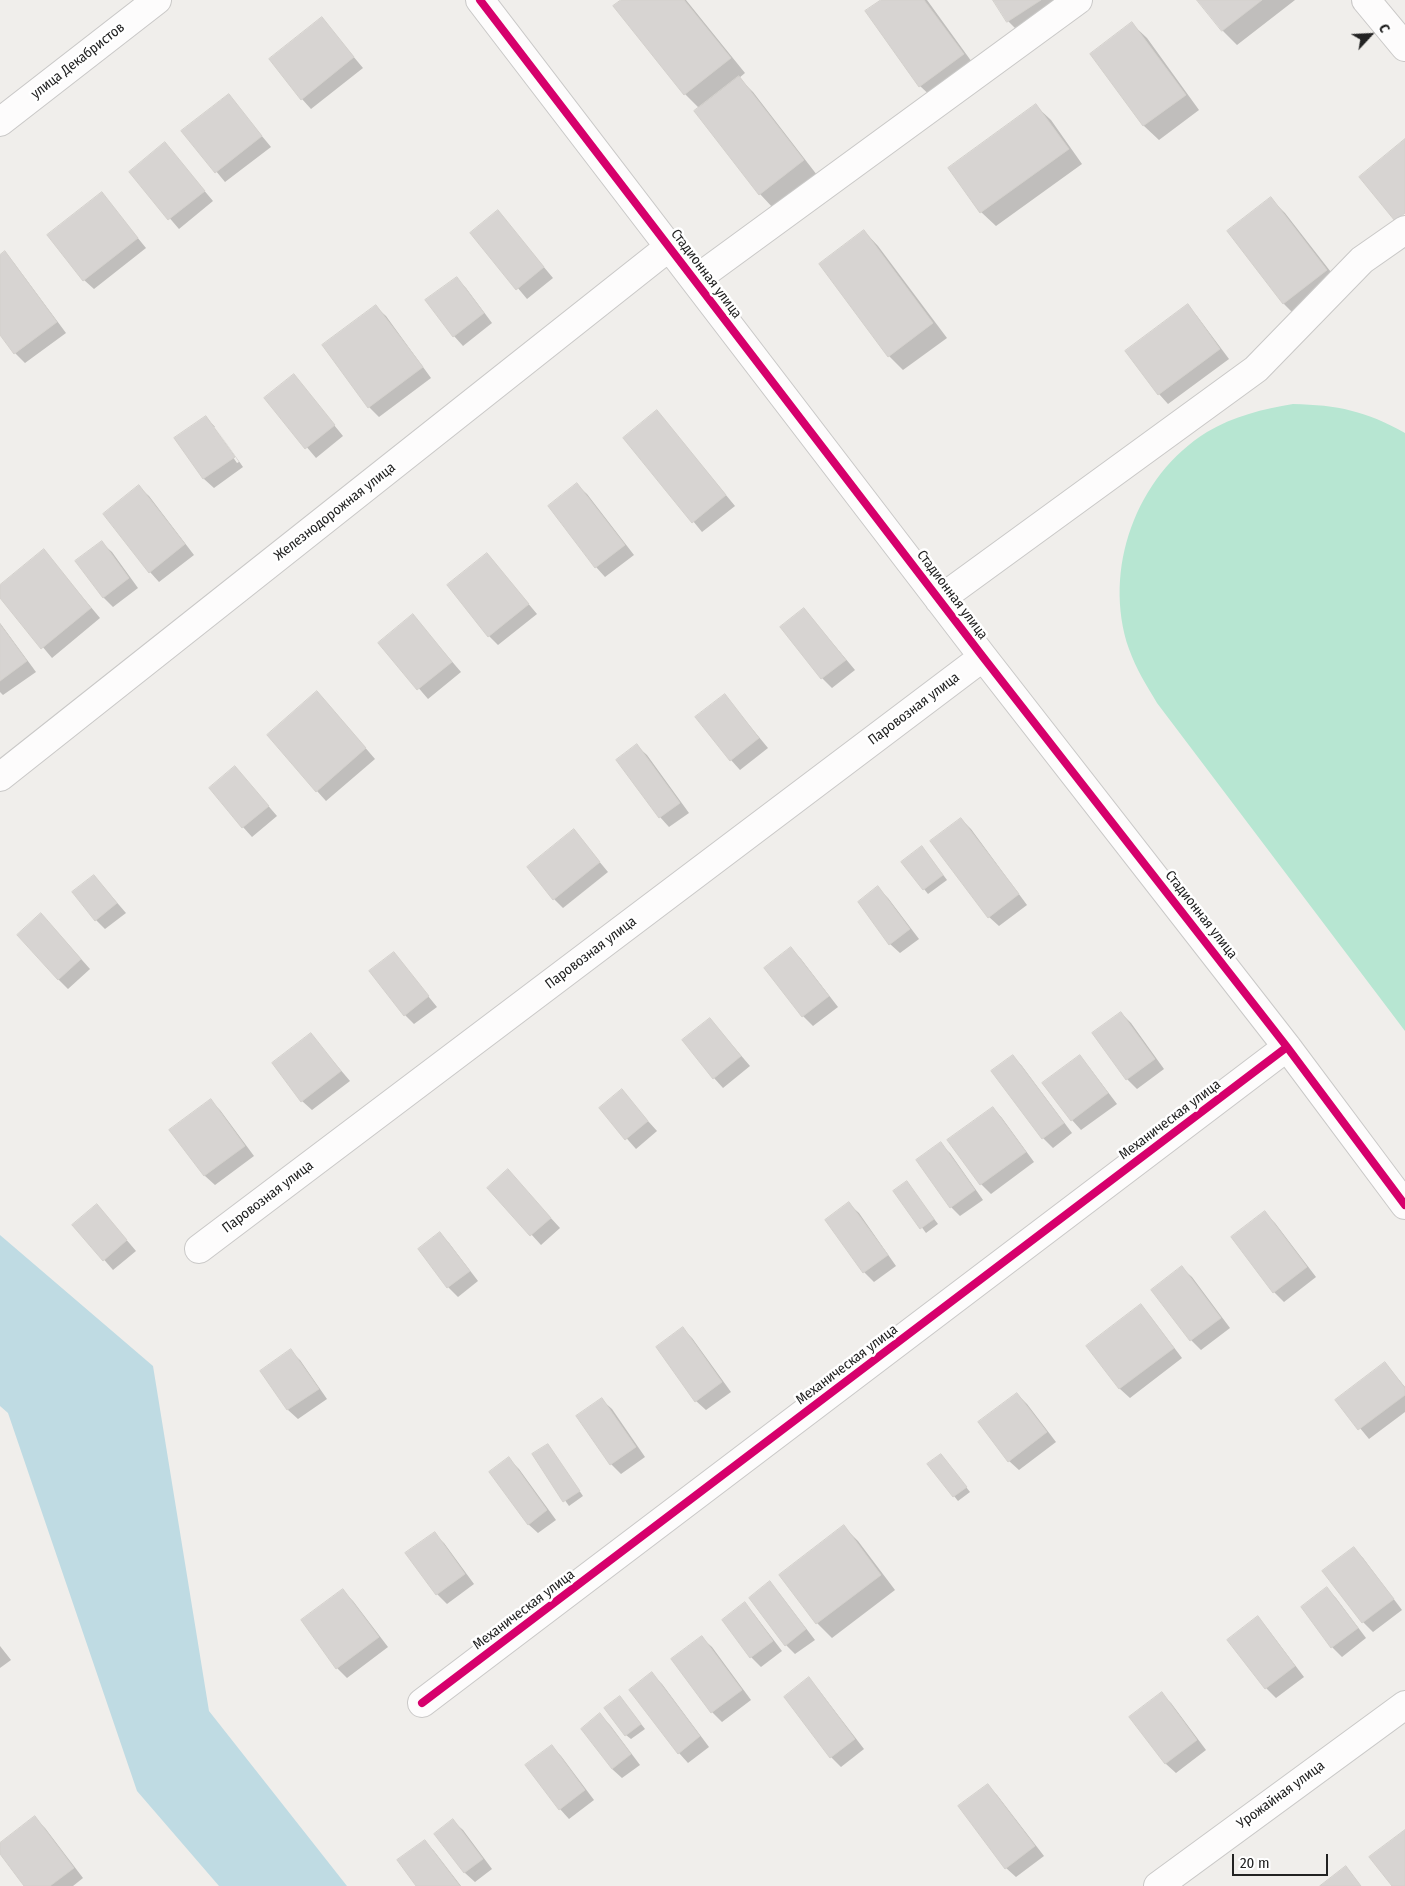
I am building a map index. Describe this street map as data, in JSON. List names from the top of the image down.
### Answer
{
  "streets": {
    "street": [
      "улица Декабристов",
      "Стадионная улица",
      "Железнодорожная улица",
      "Паровозная улица",
      "Механическая улица",
      "Урожайная улица"
    ]
  },
  "crossings": [
    ["Стадионная улица", "Железнодорожная улица"],
    ["Стадионная улица", "Паровозная улица"],
    ["Стадионная улица", "Механическая улица"]
  ],
  "scale_bar": "20 m",
  "north": "top right"
}
